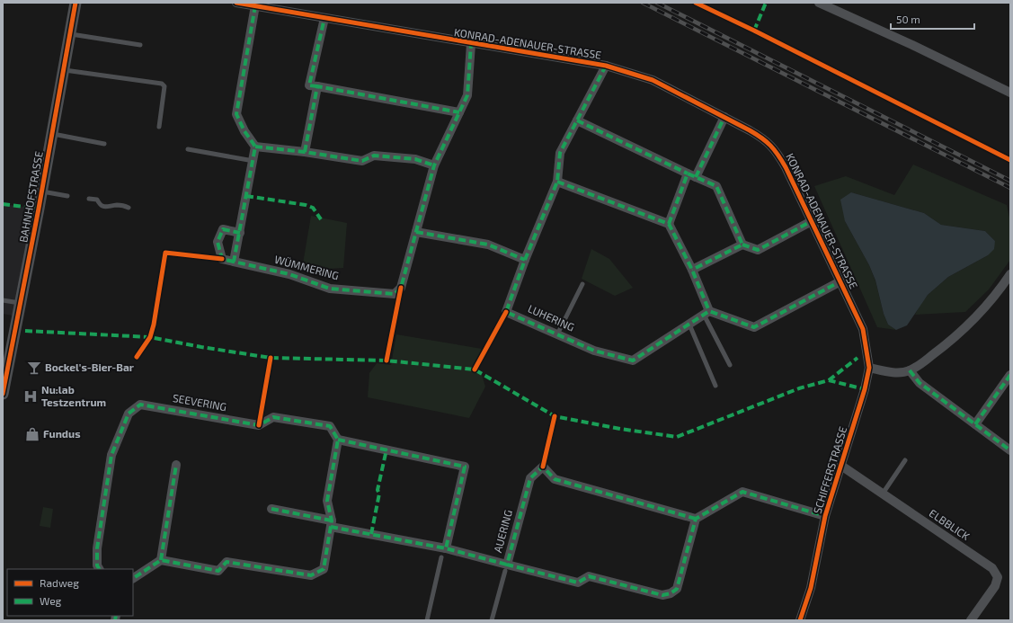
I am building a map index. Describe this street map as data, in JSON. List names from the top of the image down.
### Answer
{
  "streets": {
    "street": [
      "KONRAD-ADENAUER-STRASSE",
      "BAHNHOFSTRASSE",
      "WÜMMERING",
      "LUHERING",
      "SEEVERING",
      "SCHIFFERSTRASSE",
      "ELBBLICK",
      "AUERING"
    ]
  },
  "crossings": [
    ["KONRAD-ADENAUER-STRASSE", "WÜMMERING"],
    ["KONRAD-ADENAUER-STRASSE", "LUHERING"],
    ["KONRAD-ADENAUER-STRASSE", "SCHIFFERSTRASSE"],
    ["SCHIFFERSTRASSE", "ELBBLICK"]
  ],
  "places": {
    "bar": ["Bockel's-Bier-Bar"],
    "hospital": ["Nu:lab Testzentrum"],
    "shop": ["Fundus"]
  },
  "legend": ["Radweg", "Weg"],
  "scale_bar": "50 m"
}
